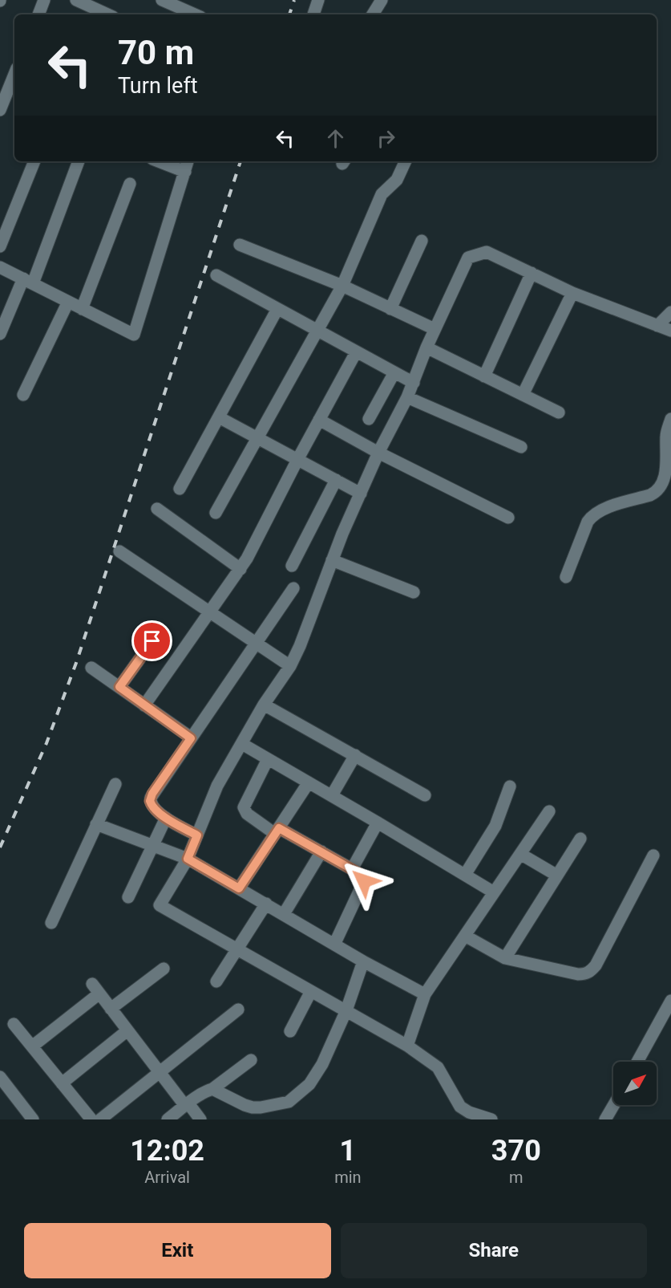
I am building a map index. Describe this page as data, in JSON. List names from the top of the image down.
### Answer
{
  "north": "top right",
  "page": {
    "turn": ["70 m", "Turn left"],
    "eta": [
      "12:02",
      "Arrival",
      "1",
      "min",
      "370",
      "m"
    ],
    "buttons": ["Exit", "Share"]
  }
}
